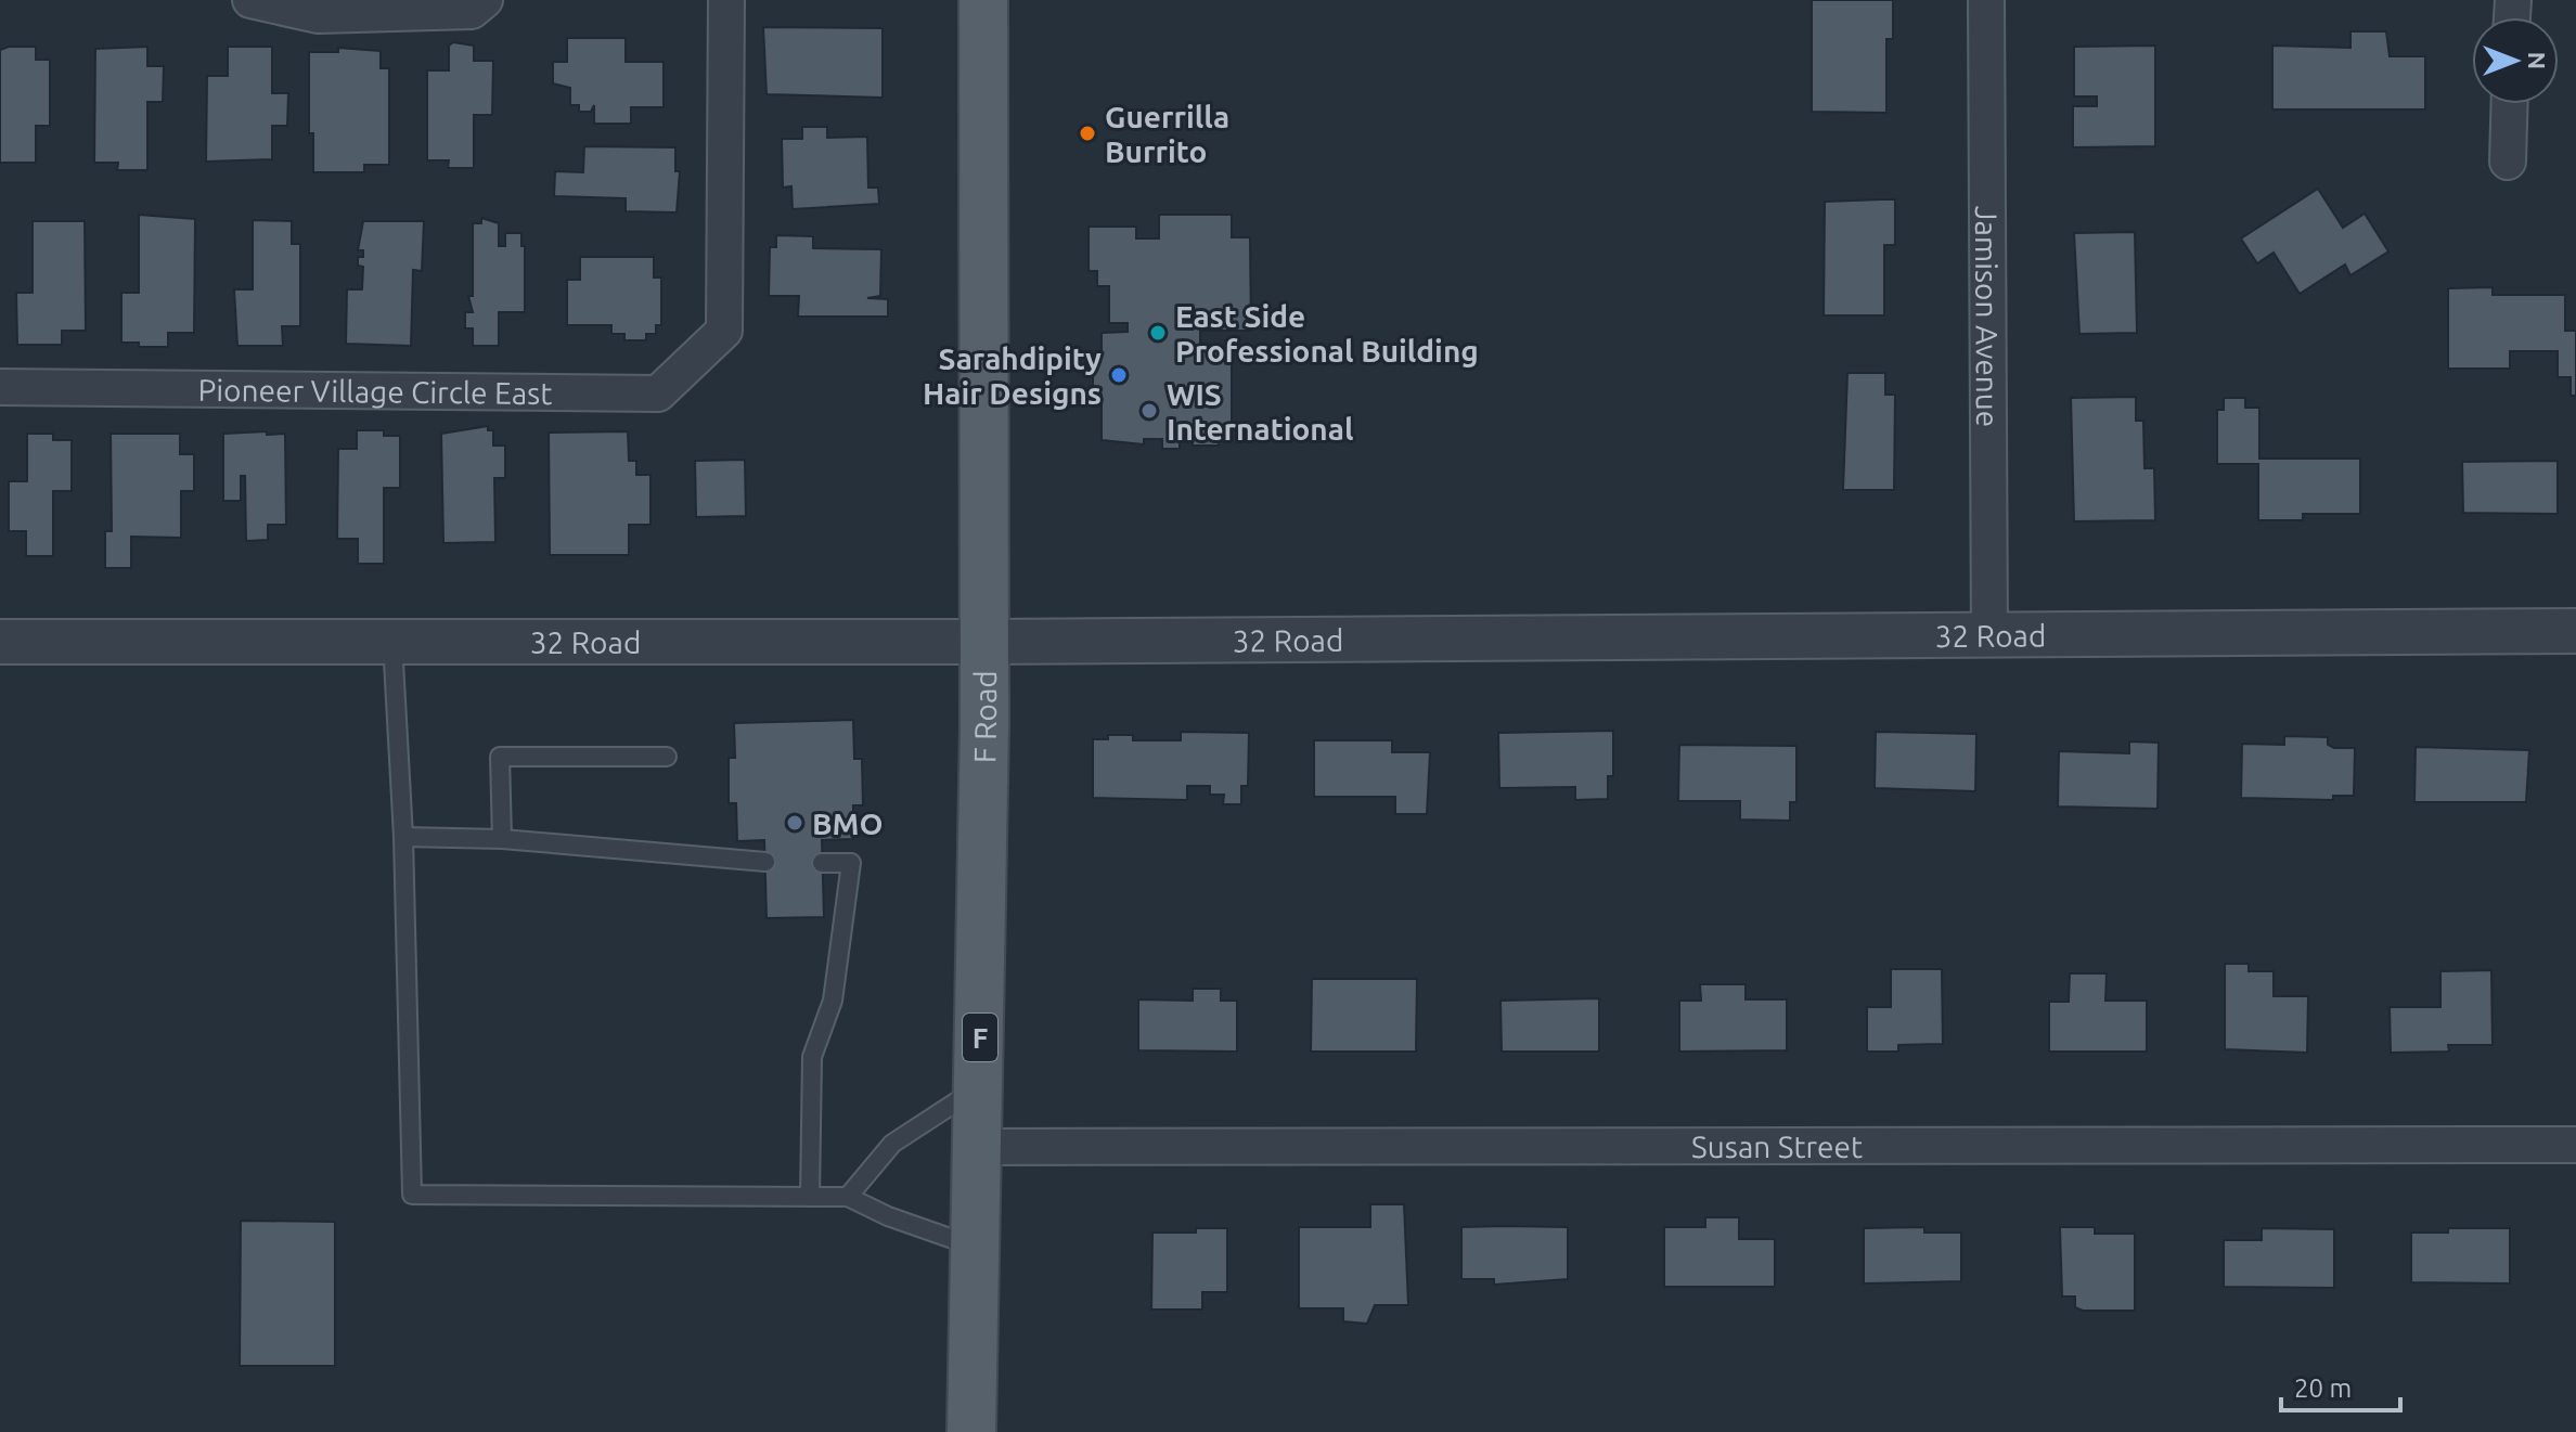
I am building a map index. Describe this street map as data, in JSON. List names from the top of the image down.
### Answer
{
  "streets": {
    "main road": ["F Road", "F"],
    "street": [
      "Jamison Avenue",
      "Pioneer Village Circle East",
      "32 Road",
      "Susan Street"
    ]
  },
  "crossings": [
    ["Jamison Avenue", "32 Road"],
    ["32 Road", "F Road"],
    ["F Road", "Susan Street"]
  ],
  "places": [
    "Guerrilla Burrito",
    "East Side Professional Building",
    "Sarahdipity Hair Designs",
    "WIS International",
    "BMO"
  ],
  "scale_bar": "20 m",
  "north": "right"
}
